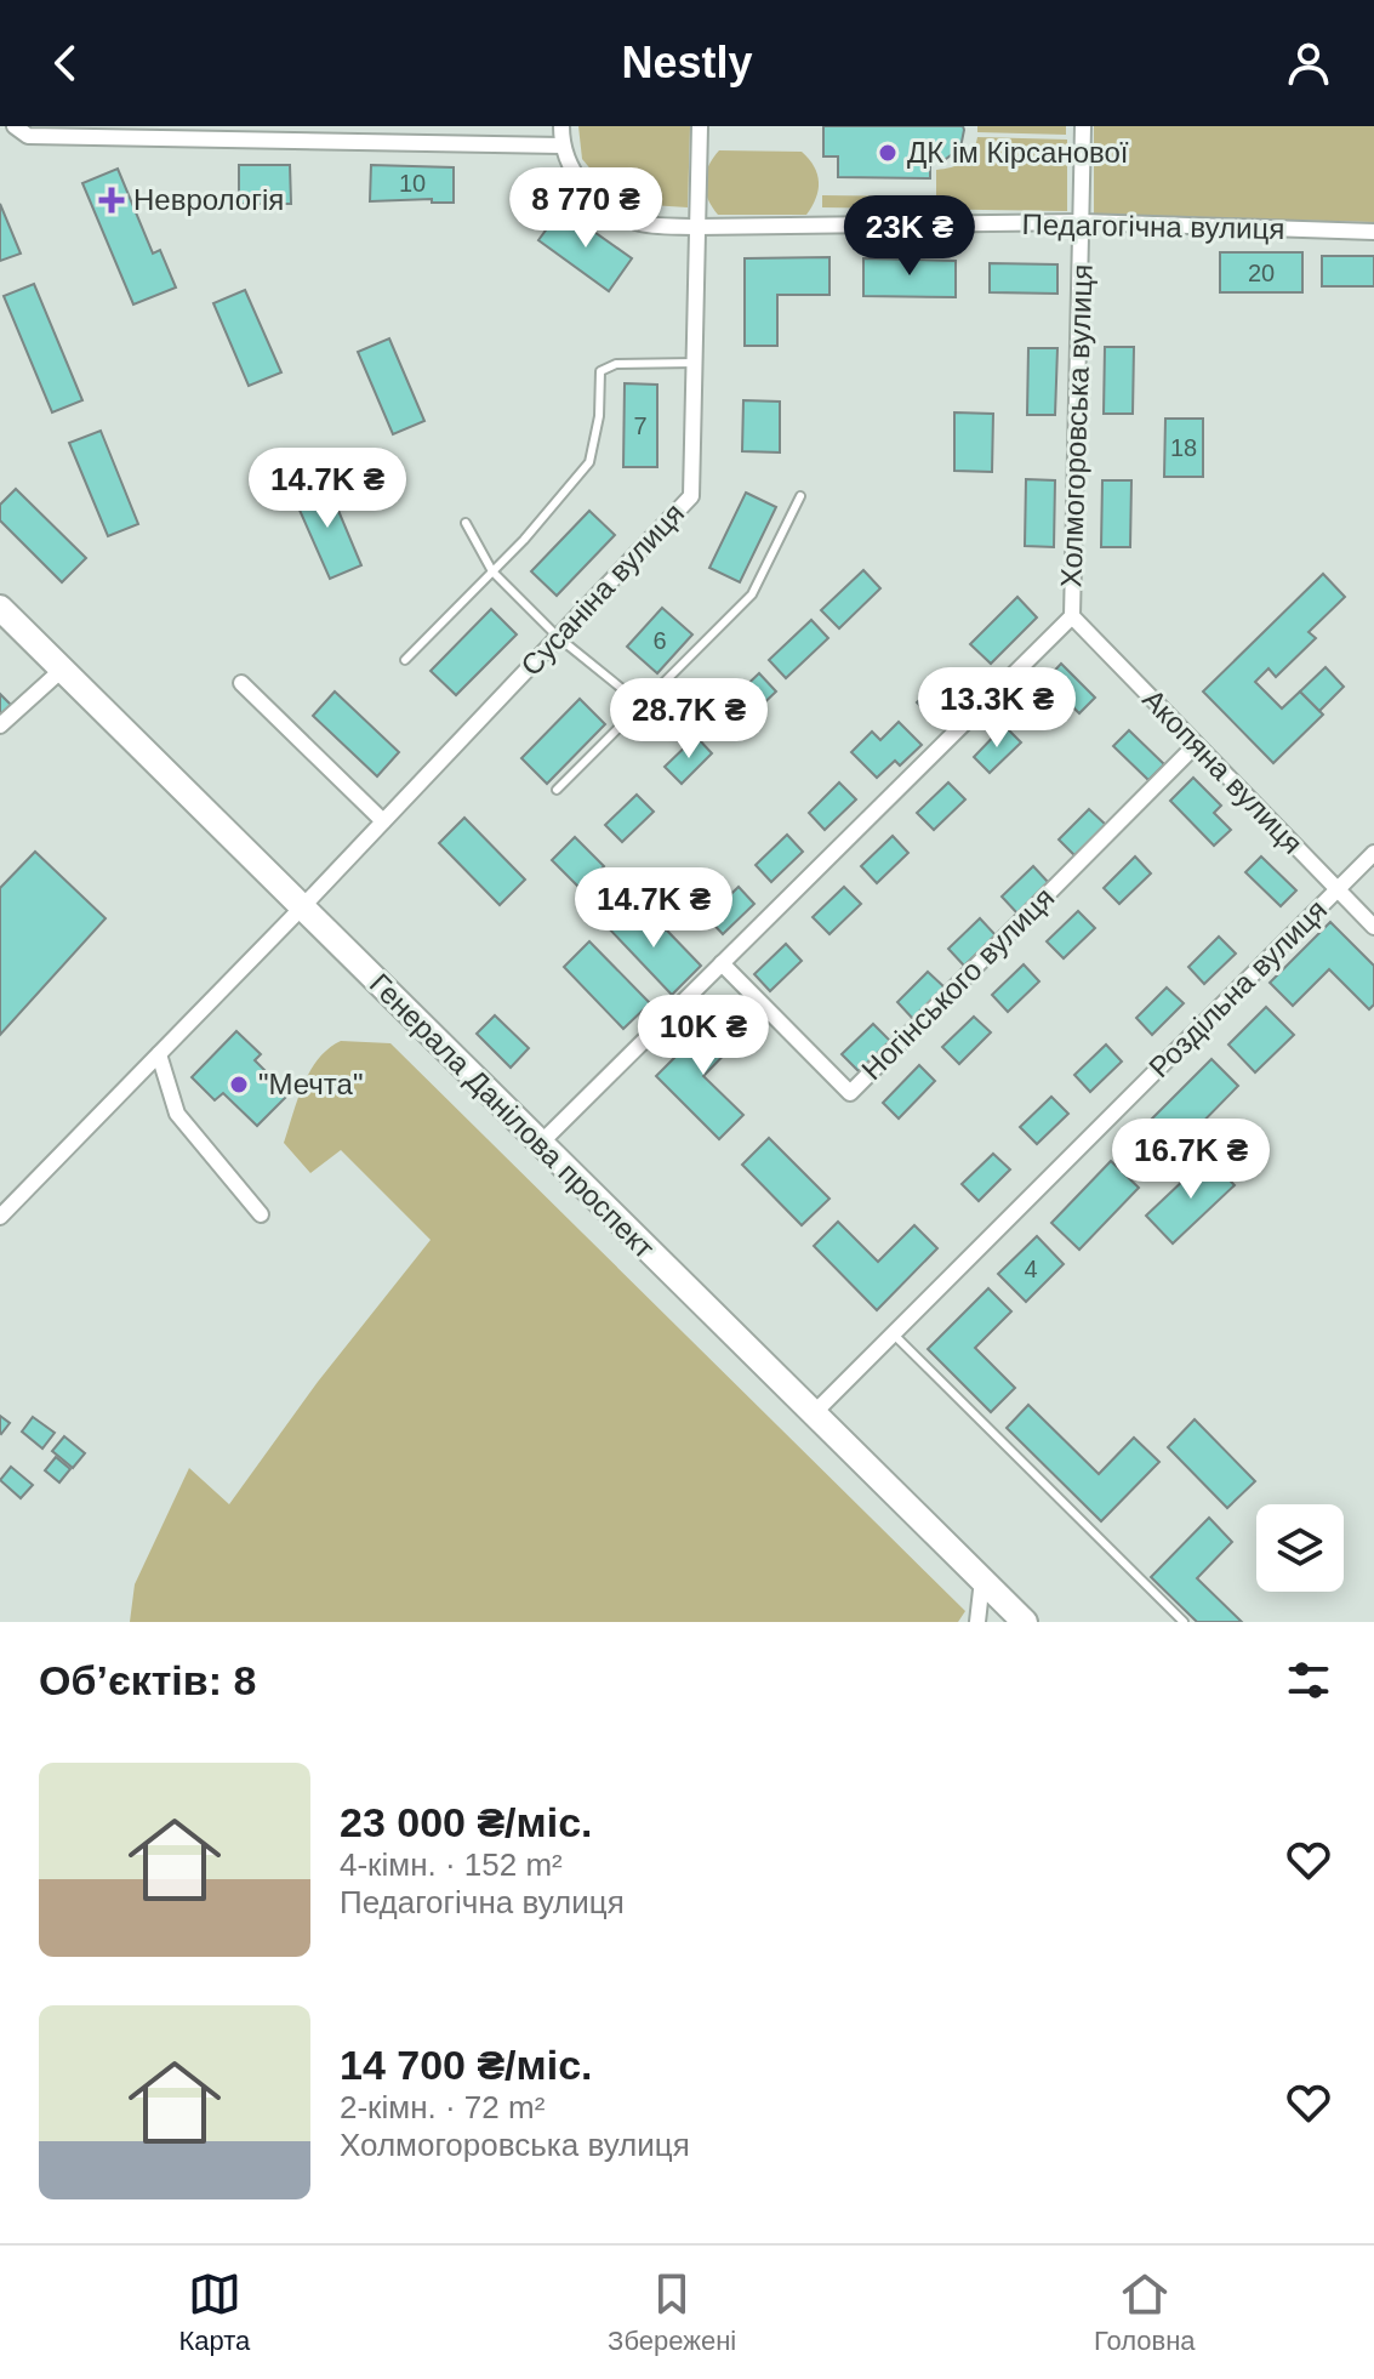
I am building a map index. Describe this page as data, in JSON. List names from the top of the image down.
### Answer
{
  "streets": {
    "main road": ["Генерала Данілова проспект"],
    "street": [
      "Педагогічна вулиця",
      "Холмогоровська вулиця",
      "Сусаніна вулиця",
      "Акопяна вулиця",
      "Ногінського вулиця",
      "Роздільна вулиця"
    ]
  },
  "crossings": [
    ["Педагогічна вулиця", "Холмогоровська вулиця"],
    ["Педагогічна вулиця", "Сусаніна вулиця"],
    ["Холмогоровська вулиця", "Акопяна вулиця"],
    ["Холмогоровська вулиця", "Ногінського вулиця"],
    ["Холмогоровська вулиця", "Генерала Данілова проспект"],
    ["Сусаніна вулиця", "Генерала Данілова проспект"],
    ["Акопяна вулиця", "Ногінського вулиця"],
    ["Акопяна вулиця", "Роздільна вулиця"],
    ["Роздільна вулиця", "Генерала Данілова проспект"]
  ],
  "places": {
    "other": ["ДК ім Кірсанової", "\"Мечта\""],
    "health": ["Неврологія"]
  },
  "house_numbers": [
    "10",
    "20",
    "7",
    "18",
    "6",
    "4"
  ],
  "page": {
    "header": "Nestly",
    "price": [
      "8 770 ₴",
      "23K ₴",
      "14.7K ₴",
      "13.3K ₴",
      "28.7K ₴",
      "14.7K ₴",
      "10K ₴",
      "16.7K ₴"
    ],
    "heading": "Об’єктів: 8",
    "list": [
      {
        "name": "23 000 ₴/міс.",
        "note": "4-кімн. · 152 m² · Педагогічна вулиця"
      },
      {
        "name": "14 700 ₴/міс.",
        "note": "2-кімн. · 72 m² · Холмогоровська вулиця"
      }
    ],
    "tabs": ["Карта", "Збережені", "Головна"]
  }
}
